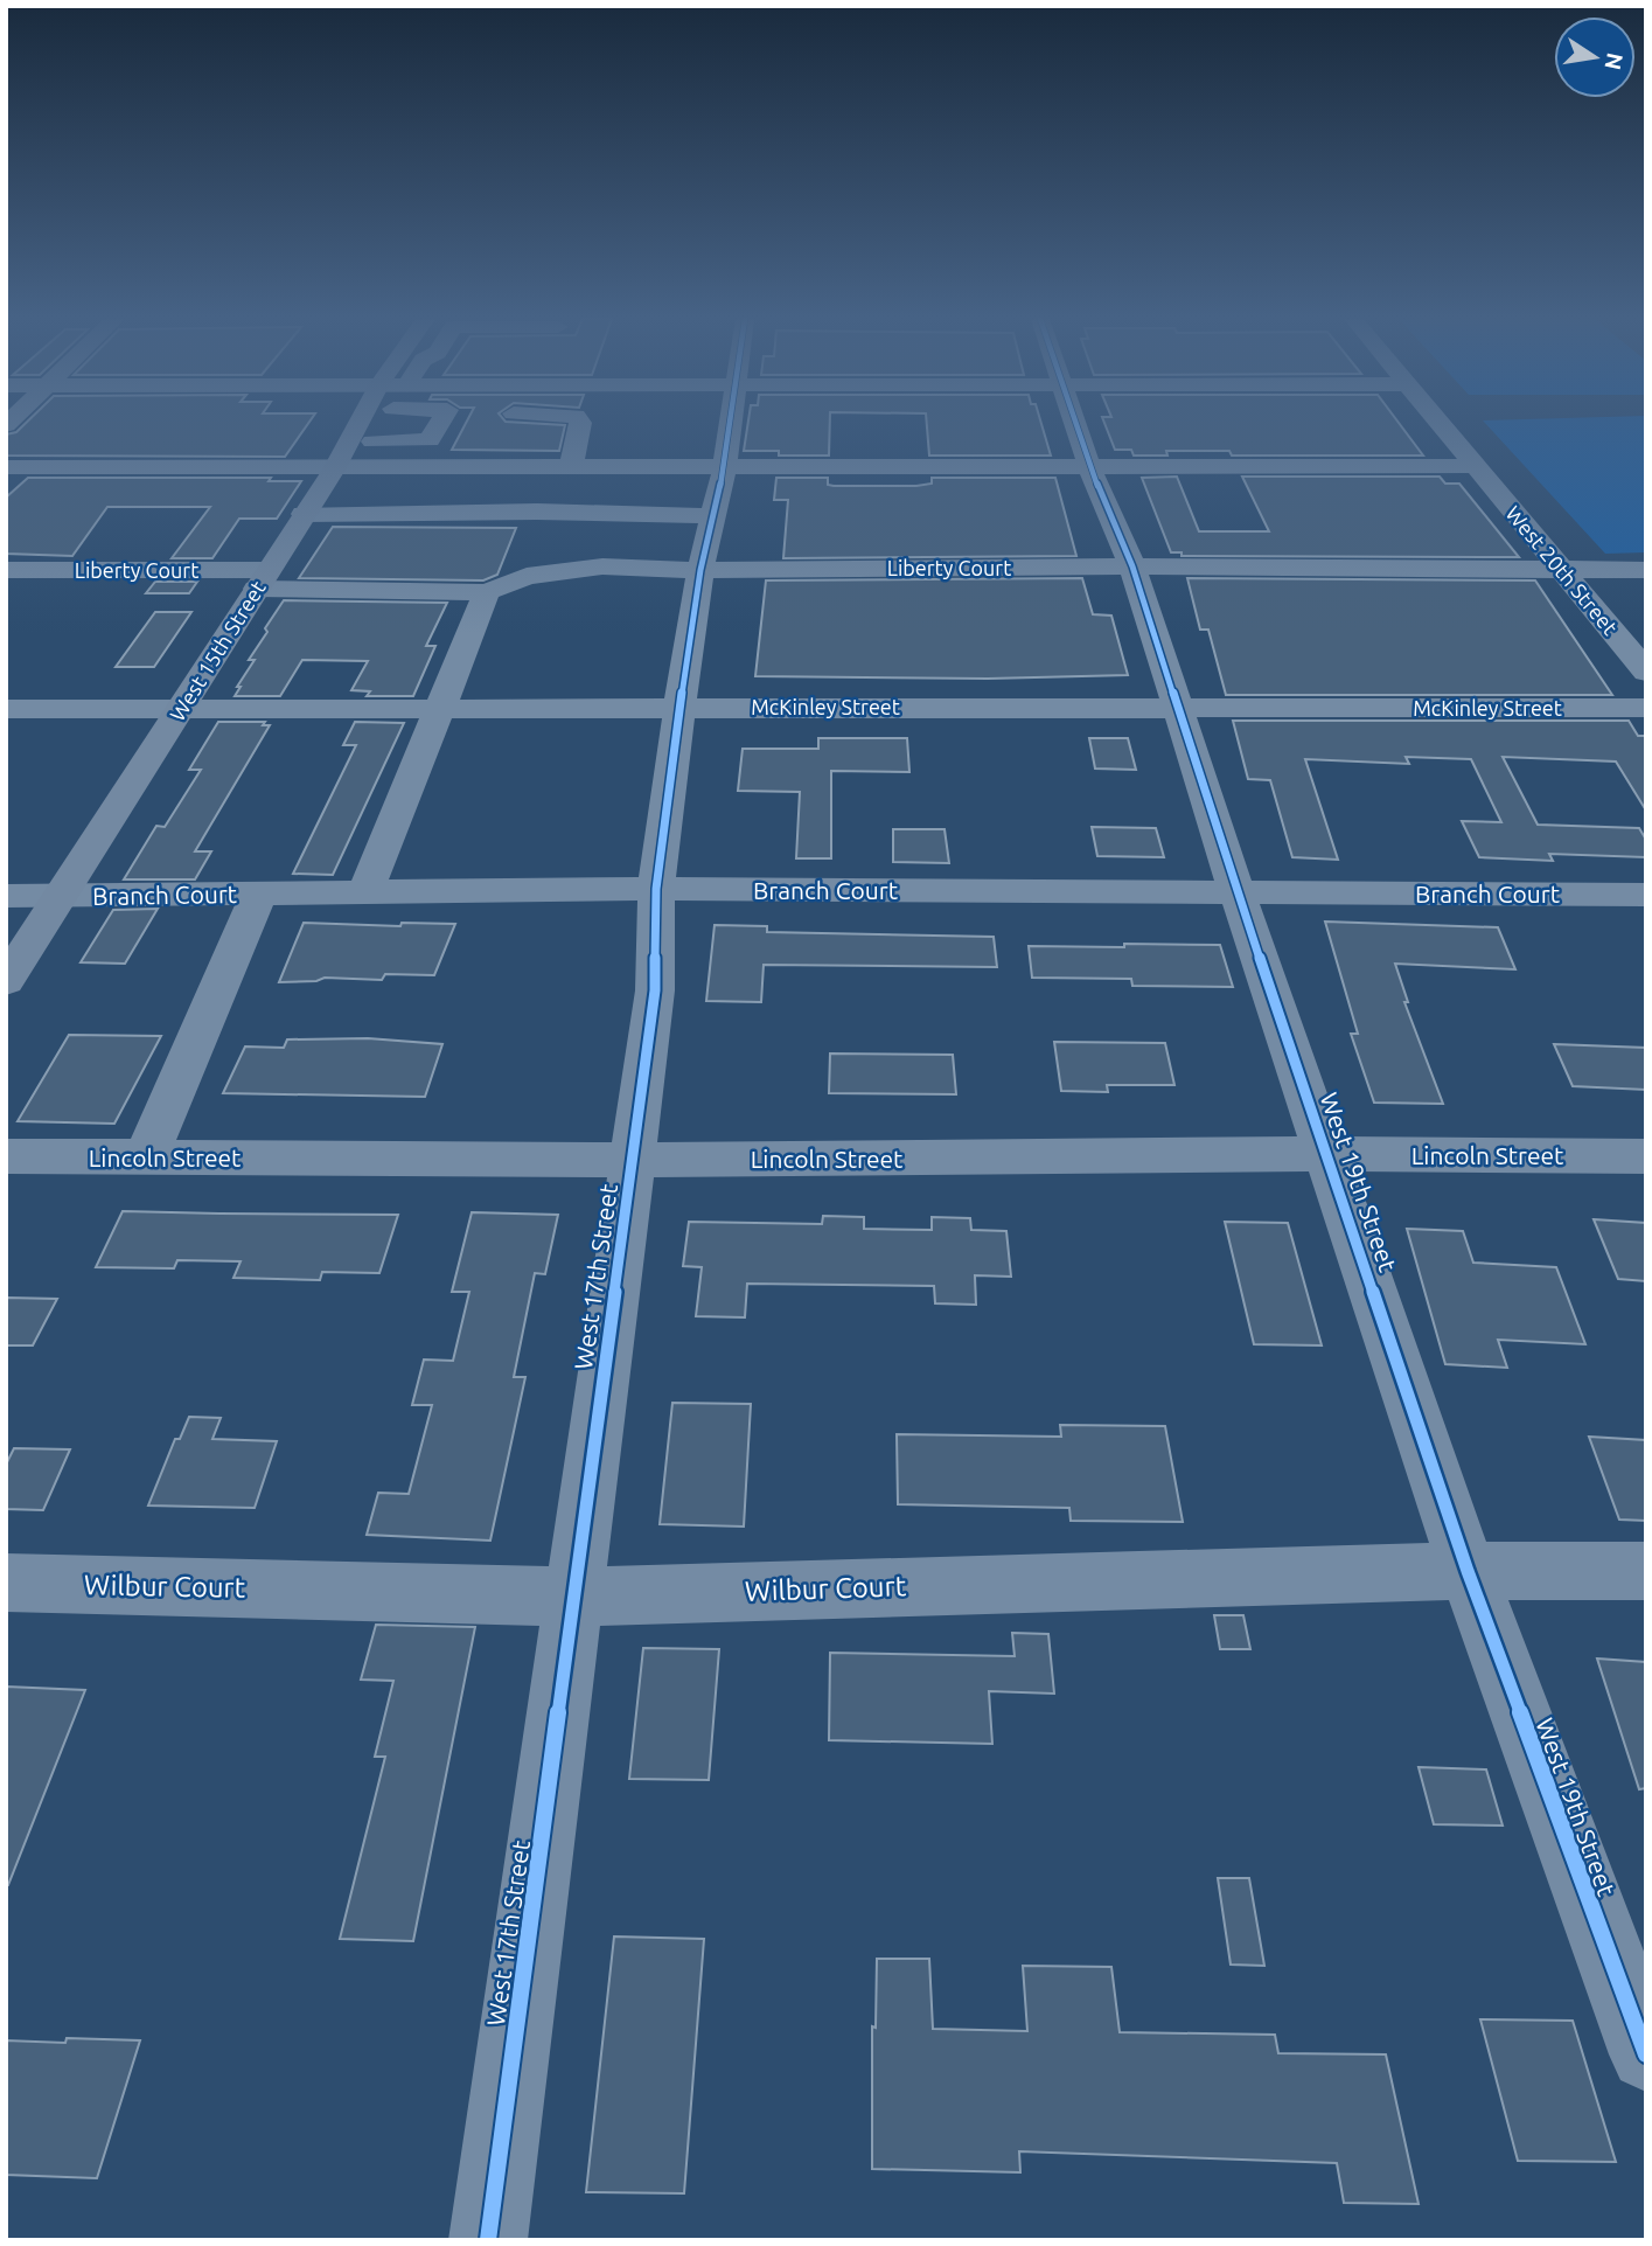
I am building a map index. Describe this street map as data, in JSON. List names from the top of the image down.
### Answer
{
  "streets": {
    "main road": ["West 15th Street"],
    "street": [
      "Liberty Court",
      "West 20th Street",
      "McKinley Street",
      "Branch Court",
      "Lincoln Street",
      "West 19th Street",
      "West 17th Street",
      "Wilbur Court"
    ]
  },
  "crossings": [
    ["Liberty Court", "West 20th Street"],
    ["Liberty Court", "West 15th Street"],
    ["Liberty Court", "West 19th Street"],
    ["Liberty Court", "West 17th Street"],
    ["West 15th Street", "McKinley Street"],
    ["West 15th Street", "Branch Court"],
    ["McKinley Street", "West 19th Street"],
    ["McKinley Street", "West 17th Street"],
    ["Branch Court", "West 19th Street"],
    ["Branch Court", "West 17th Street"],
    ["Lincoln Street", "West 19th Street"],
    ["Lincoln Street", "West 17th Street"],
    ["West 19th Street", "Wilbur Court"],
    ["West 17th Street", "Wilbur Court"]
  ],
  "north": "right"
}
